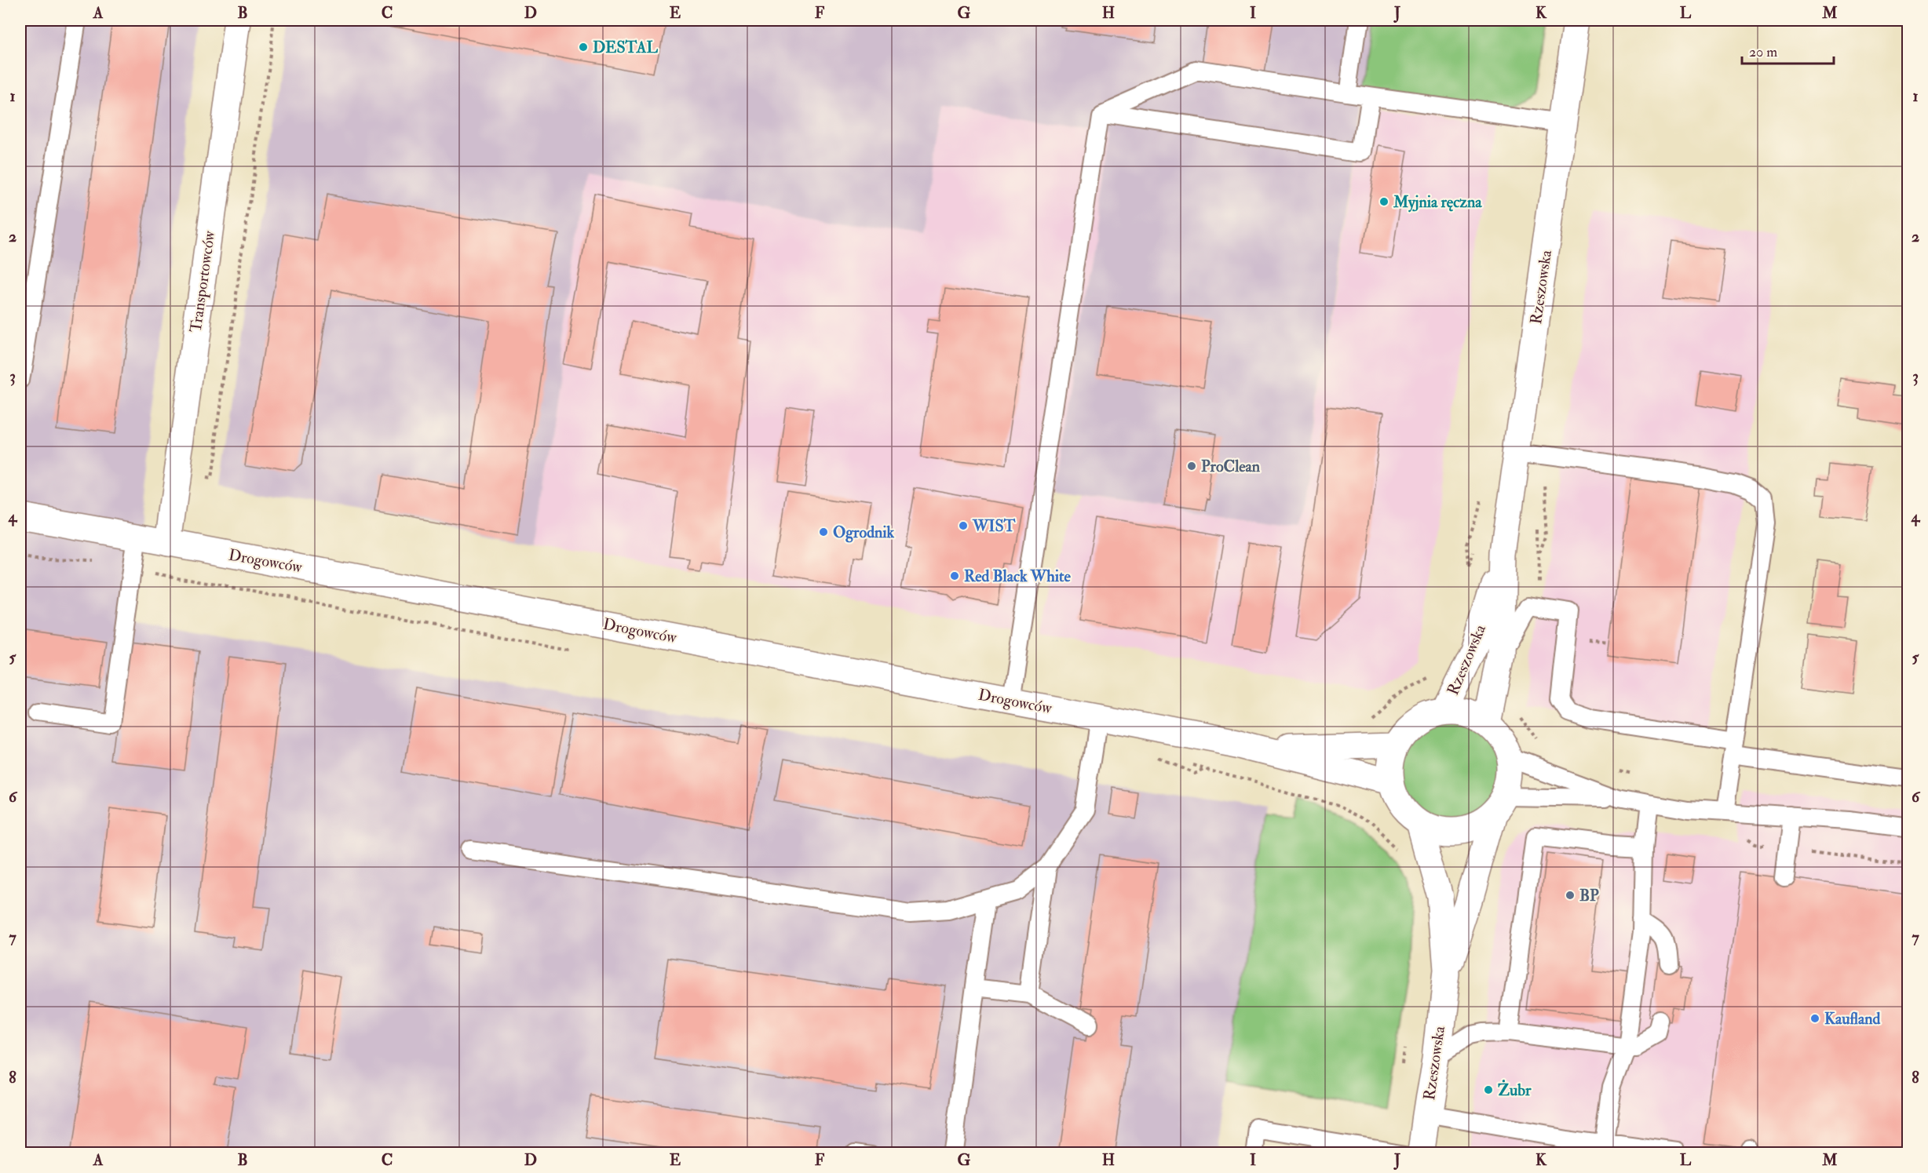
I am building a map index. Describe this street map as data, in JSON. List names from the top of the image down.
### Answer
{
  "streets": {
    "street": ["Transportowców", "Rzeszowska", "Drogowców"]
  },
  "crossings": [
    ["Transportowców", "Drogowców"],
    ["Rzeszowska", "Drogowców"]
  ],
  "places": [
    "DESTAL",
    "Myjnia ręczna",
    "ProClean",
    "WIST",
    "Ogrodnik",
    "Red Black White",
    "BP",
    "Kaufland",
    "Żubr"
  ],
  "scale_bar": "20 m",
  "grid": {
    "columns": [
      "A",
      "B",
      "C",
      "D",
      "E",
      "F",
      "G",
      "H",
      "I",
      "J",
      "K",
      "L",
      "M"
    ],
    "rows": [
      "1",
      "2",
      "3",
      "4",
      "5",
      "6",
      "7",
      "8"
    ]
  }
}
